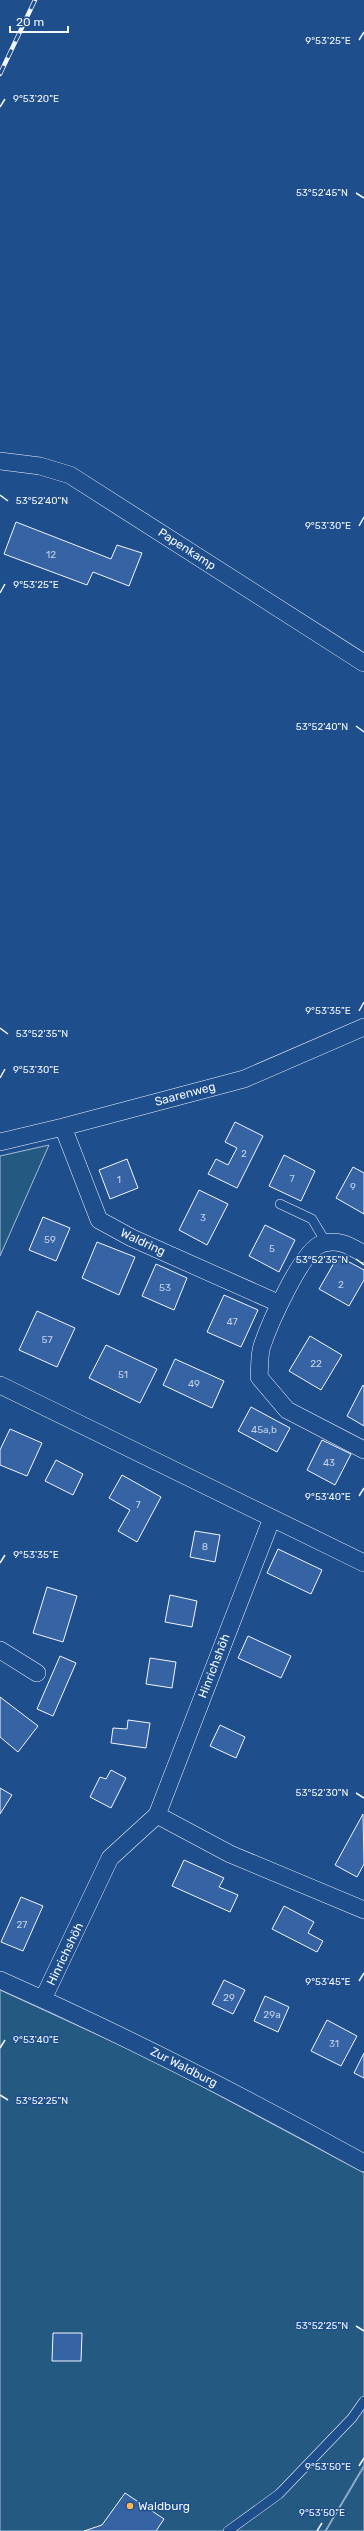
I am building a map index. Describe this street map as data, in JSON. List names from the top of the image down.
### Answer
{
  "streets": {
    "street": [
      "Papenkamp",
      "Saarenweg",
      "Waldring",
      "Hinrichshöh",
      "Zur Waldburg"
    ]
  },
  "crossings": [
    ["Saarenweg", "Waldring"],
    ["Hinrichshöh", "Zur Waldburg"]
  ],
  "places": ["Waldburg"],
  "house_numbers": [
    "12",
    "2",
    "7",
    "1",
    "9",
    "3",
    "59",
    "5",
    "2",
    "53",
    "47",
    "57",
    "22",
    "51",
    "49",
    "45a,b",
    "43",
    "7",
    "8",
    "27",
    "29",
    "29a",
    "31"
  ],
  "scale_bar": "20 m",
  "coordinates": [
    "9°53'25\"E",
    "9°53'20\"E",
    "53°52'45\"N",
    "53°52'40\"N",
    "9°53'30\"E",
    "9°53'35\"E",
    "53°52'35\"N",
    "9°53'40\"E",
    "53°52'30\"N",
    "9°53'45\"E",
    "53°52'25\"N",
    "9°53'50\"E"
  ]
}
